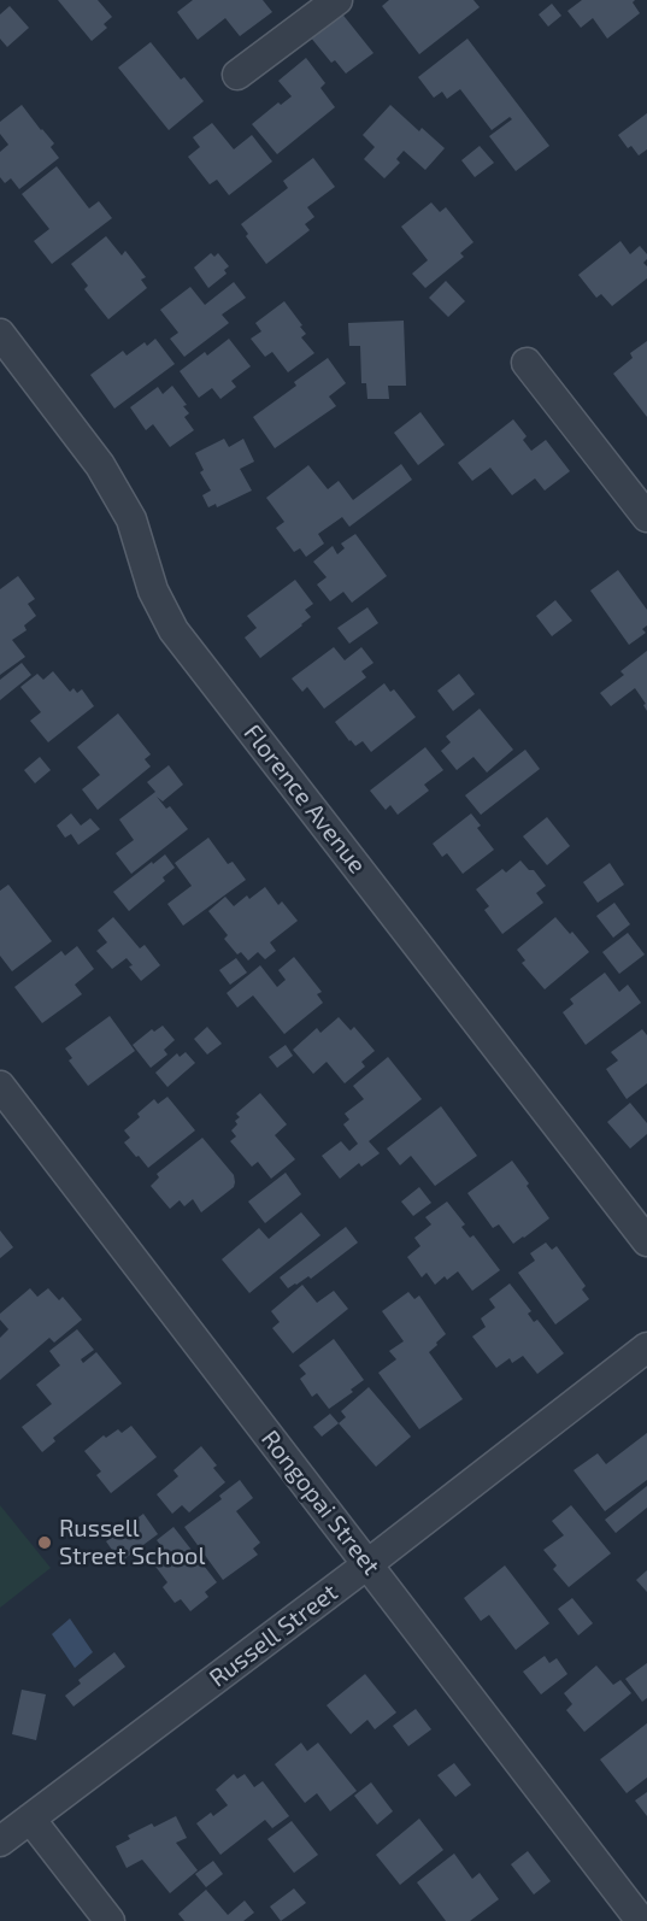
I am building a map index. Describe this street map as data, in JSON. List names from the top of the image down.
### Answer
{
  "streets": {
    "street": ["Florence Avenue", "Rongopai Street", "Russell Street"]
  },
  "crossings": [
    ["Rongopai Street", "Russell Street"]
  ],
  "places": ["Russell Street School"]
}
